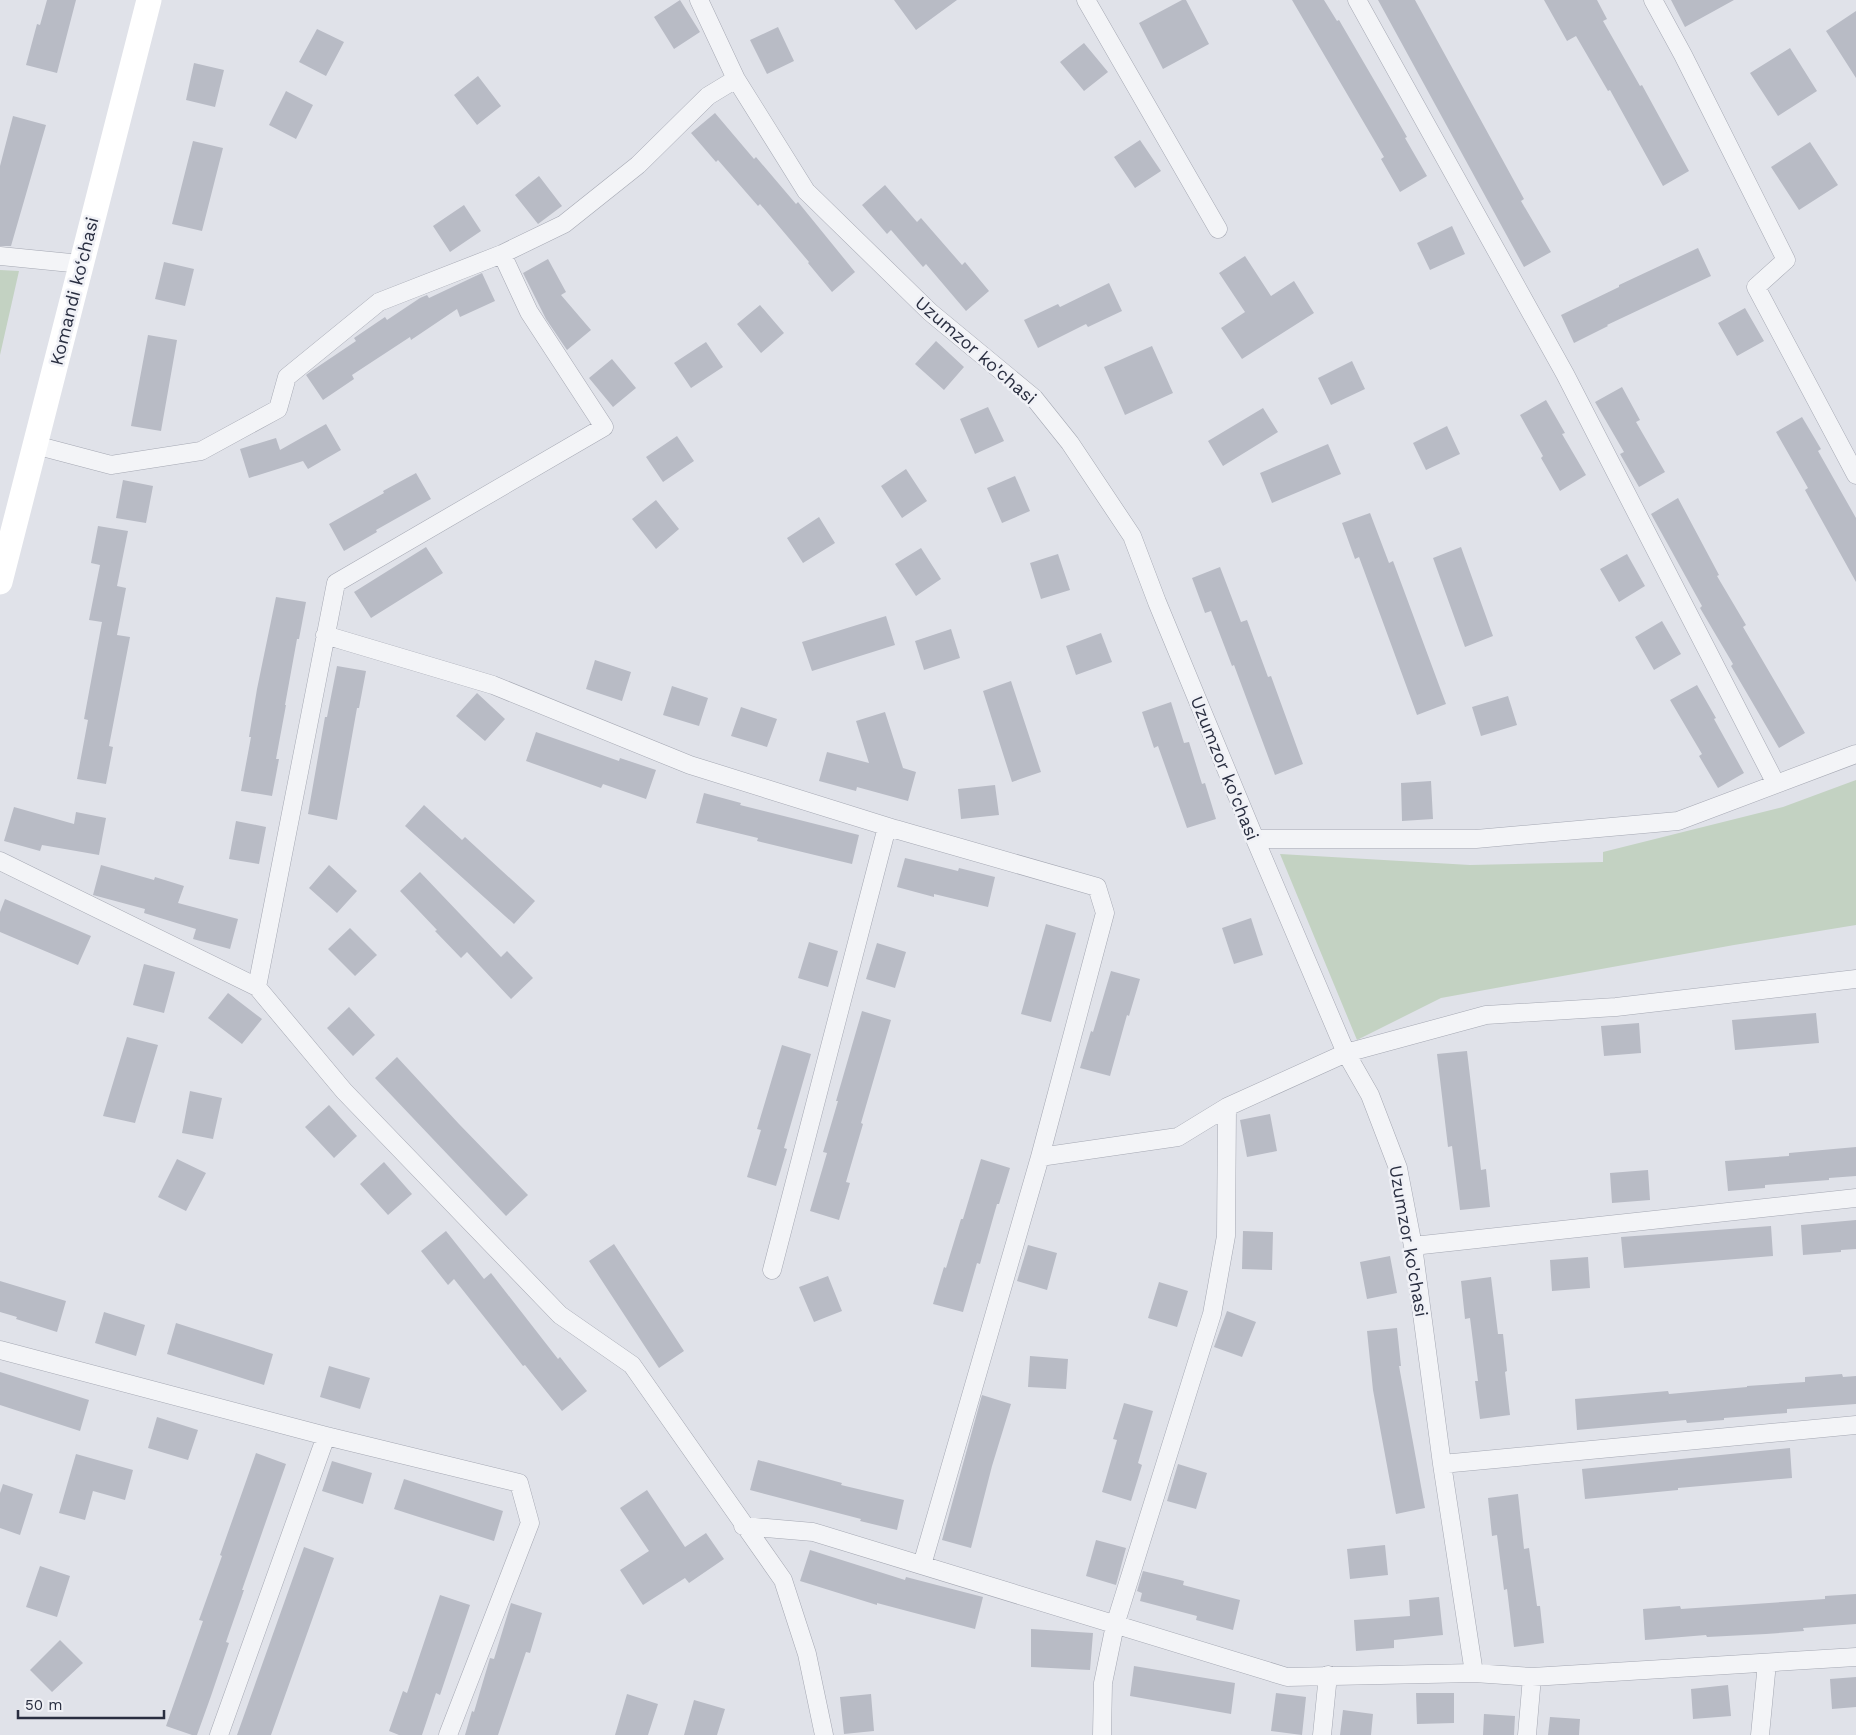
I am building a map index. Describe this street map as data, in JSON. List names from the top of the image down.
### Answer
{
  "streets": {
    "main road": ["Komandi ko‘chasi"],
    "street": ["Uzumzor ko'chasi"]
  },
  "scale_bar": "50 m"
}
